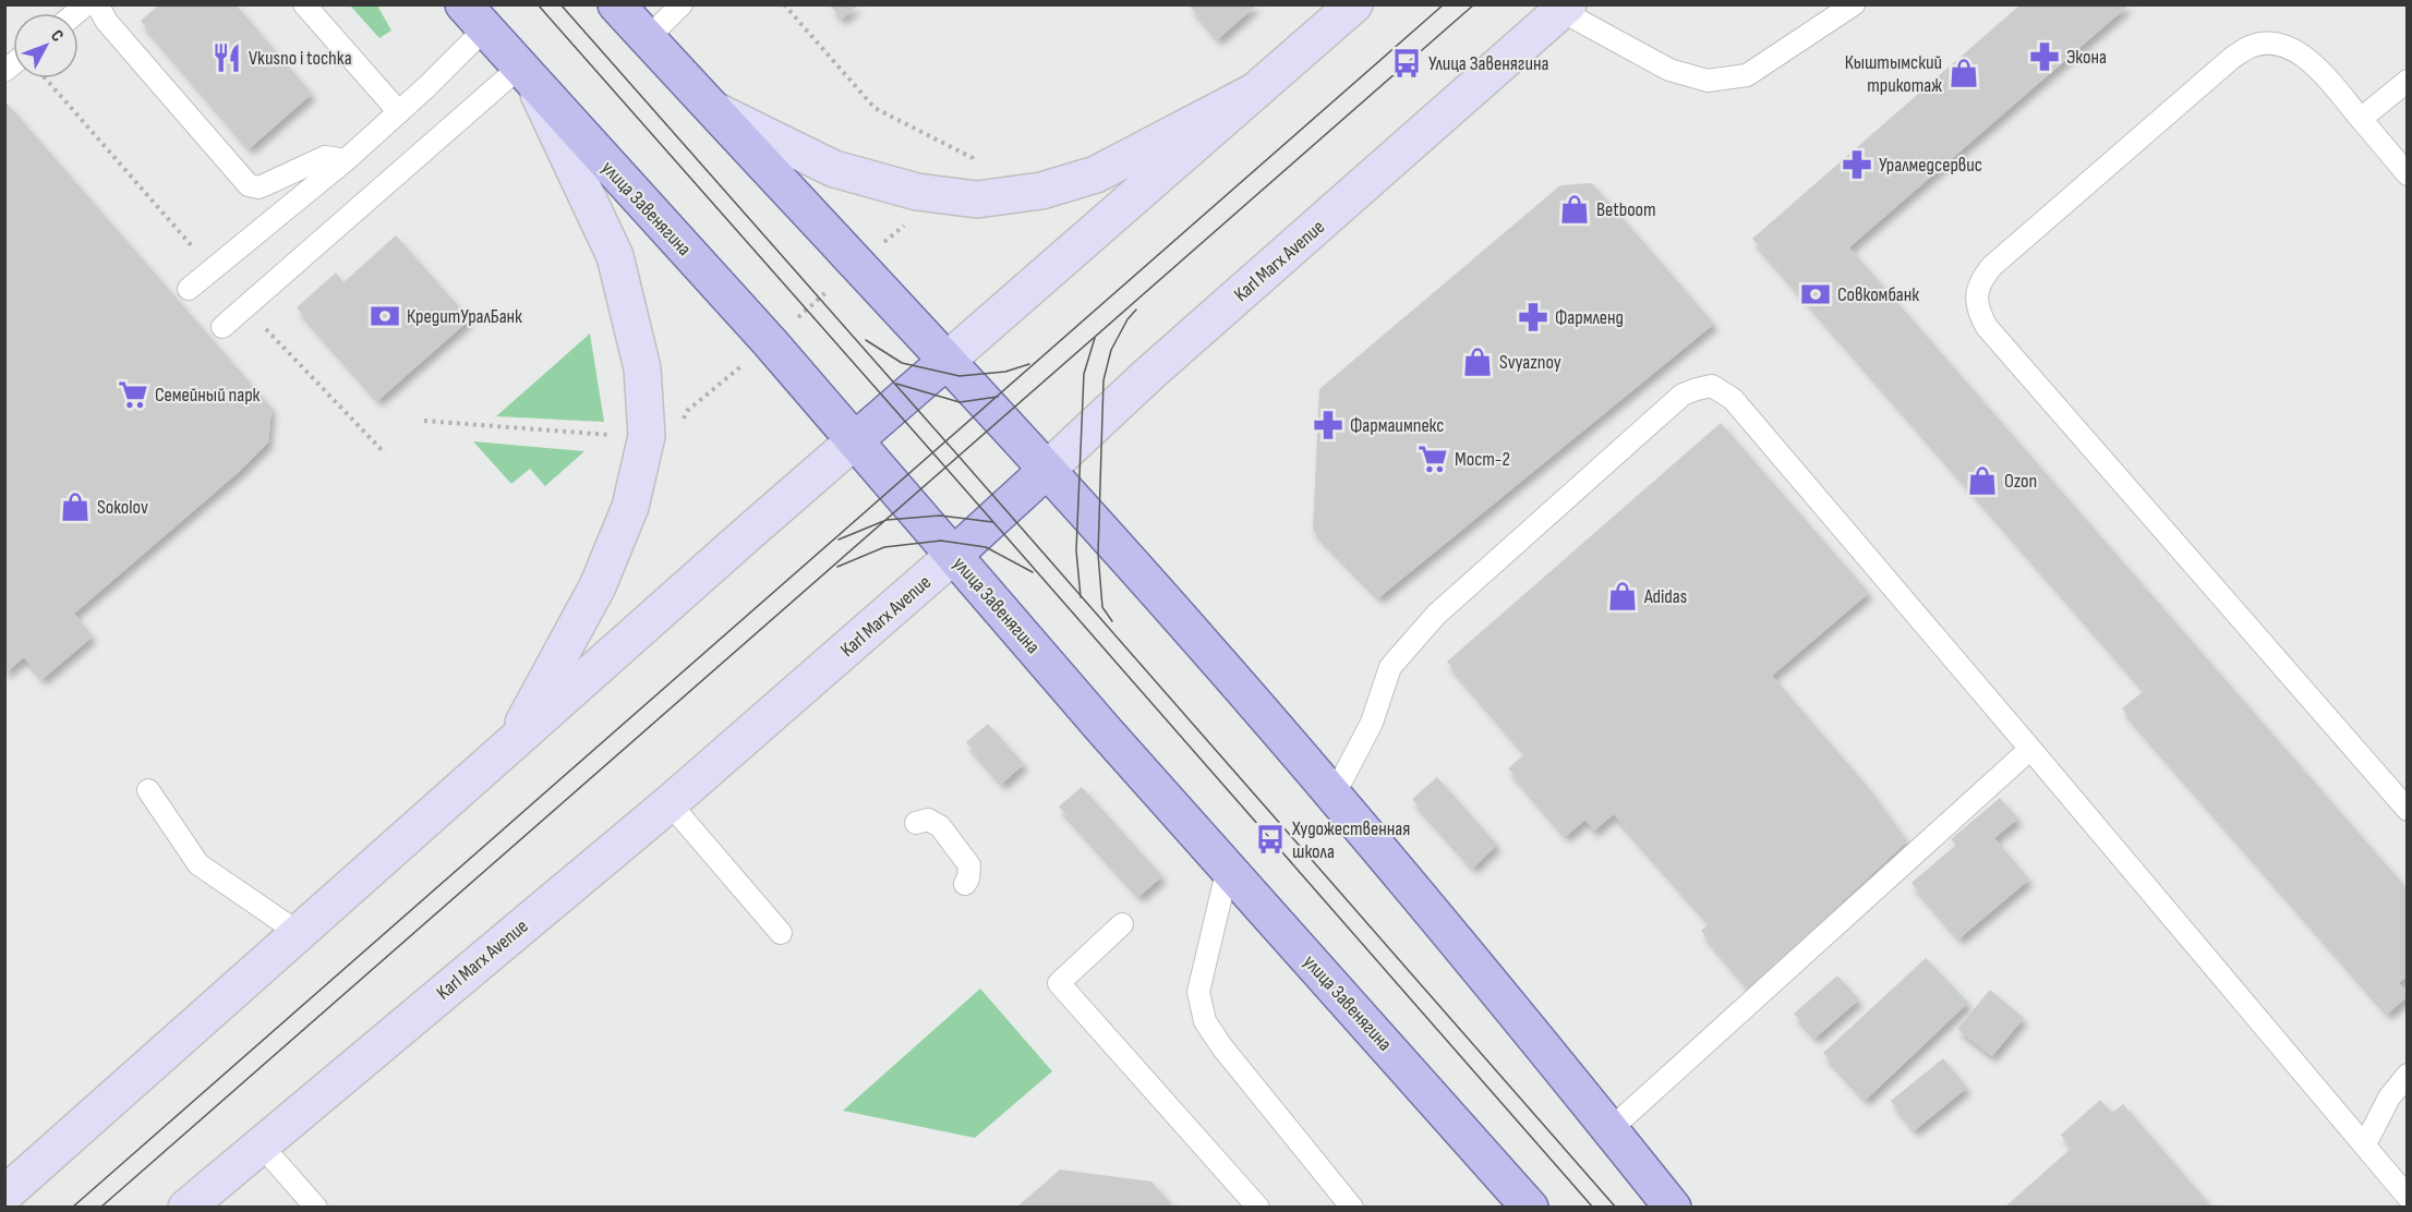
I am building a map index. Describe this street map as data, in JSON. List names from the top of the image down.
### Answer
{
  "streets": {
    "main road": ["улица Завенягина", "Karl Marx Avenue"]
  },
  "crossings": [
    ["улица Завенягина", "Karl Marx Avenue"]
  ],
  "places": {
    "pharmacy": [
      "Экона",
      "Уралмедсервис",
      "Фармленд",
      "Фармаимпекс"
    ],
    "restaurant": ["Vkusno i tochka"],
    "bus stop": ["Улица Завенягина", "Художественная школа"],
    "shop": [
      "Кыштымский трикотаж",
      "Betboom",
      "Svyaznoy",
      "Ozon",
      "Sokolov",
      "Adidas"
    ],
    "bank": ["Совкомбанк", "КредитУралБанк"],
    "supermarket": ["Семейный парк", "Мост-2"]
  },
  "north": "top right"
}
